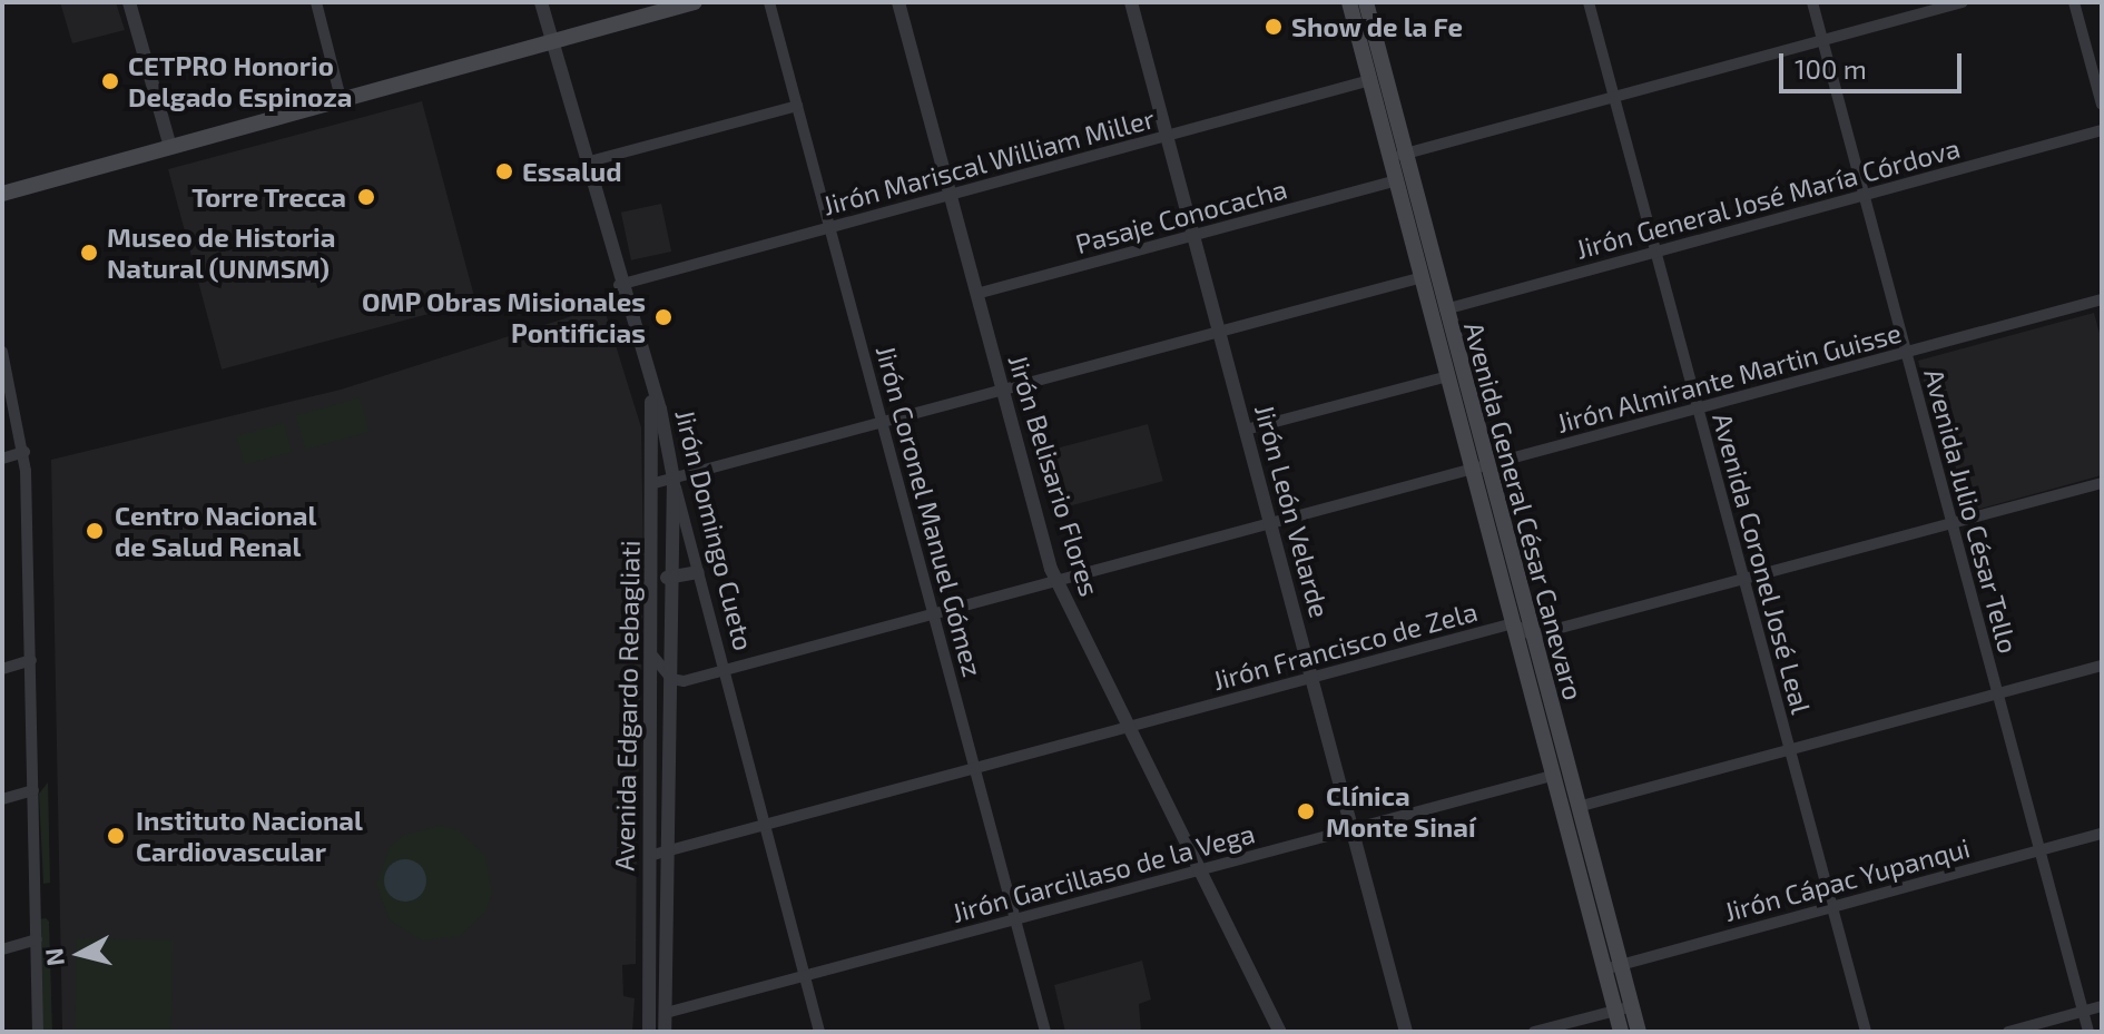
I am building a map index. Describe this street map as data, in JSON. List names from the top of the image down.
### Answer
{
  "streets": {
    "main road": ["Avenida General César Canevaro"],
    "street": [
      "Jirón Mariscal William Miller",
      "Jirón General José María Córdova",
      "Pasaje Conocacha",
      "Jirón Almirante Martin Guisse",
      "Jirón Belisario Flores",
      "Jirón Coronel Manuel Gómez",
      "Jirón León Velarde",
      "Avenida Julio César Tello",
      "Jirón Domingo Cueto",
      "Avenida Coronel José Leal",
      "Jirón Francisco de Zela",
      "Avenida Edgardo Rebagliati",
      "Jirón Garcillaso de la Vega",
      "Jirón Cápac Yupanqui"
    ]
  },
  "crossings": [
    ["Jirón Mariscal William Miller", "Jirón Belisario Flores"],
    ["Jirón Mariscal William Miller", "Jirón Coronel Manuel Gómez"],
    ["Jirón Mariscal William Miller", "Jirón León Velarde"],
    ["Jirón Mariscal William Miller", "Avenida General César Canevaro"],
    ["Jirón Mariscal William Miller", "Jirón Domingo Cueto"],
    ["Jirón General José María Córdova", "Avenida General César Canevaro"],
    ["Jirón General José María Córdova", "Avenida Julio César Tello"],
    ["Jirón General José María Córdova", "Avenida Coronel José Leal"],
    ["Pasaje Conocacha", "Jirón Belisario Flores"],
    ["Pasaje Conocacha", "Jirón León Velarde"],
    ["Pasaje Conocacha", "Avenida General César Canevaro"],
    ["Jirón Almirante Martin Guisse", "Jirón Belisario Flores"],
    ["Jirón Almirante Martin Guisse", "Jirón Coronel Manuel Gómez"],
    ["Jirón Almirante Martin Guisse", "Jirón León Velarde"],
    ["Jirón Almirante Martin Guisse", "Avenida General César Canevaro"],
    ["Jirón Almirante Martin Guisse", "Avenida Julio César Tello"],
    ["Jirón Almirante Martin Guisse", "Jirón Domingo Cueto"],
    ["Jirón Almirante Martin Guisse", "Avenida Coronel José Leal"],
    ["Jirón Almirante Martin Guisse", "Avenida Edgardo Rebagliati"],
    ["Jirón Belisario Flores", "Jirón Francisco de Zela"],
    ["Jirón Belisario Flores", "Jirón Garcillaso de la Vega"],
    ["Jirón Coronel Manuel Gómez", "Jirón Francisco de Zela"],
    ["Jirón Coronel Manuel Gómez", "Jirón Garcillaso de la Vega"],
    ["Jirón León Velarde", "Jirón Francisco de Zela"],
    ["Jirón León Velarde", "Jirón Garcillaso de la Vega"],
    ["Avenida General César Canevaro", "Jirón Francisco de Zela"],
    ["Avenida General César Canevaro", "Jirón Garcillaso de la Vega"],
    ["Avenida General César Canevaro", "Jirón Cápac Yupanqui"],
    ["Avenida Julio César Tello", "Jirón Cápac Yupanqui"],
    ["Jirón Domingo Cueto", "Jirón Francisco de Zela"],
    ["Jirón Domingo Cueto", "Avenida Edgardo Rebagliati"],
    ["Jirón Domingo Cueto", "Jirón Garcillaso de la Vega"],
    ["Avenida Coronel José Leal", "Jirón Cápac Yupanqui"],
    ["Jirón Francisco de Zela", "Avenida Edgardo Rebagliati"],
    ["Avenida Edgardo Rebagliati", "Jirón Garcillaso de la Vega"]
  ],
  "places": [
    "Show de la Fe",
    "CETPRO Honorio Delgado Espinoza",
    "Essalud",
    "Torre Trecca",
    "Museo de Historia Natural (UNMSM)",
    "OMP Obras Misionales Pontificias",
    "Centro Nacional de Salud Renal",
    "Clínica Monte Sinaí",
    "Instituto Nacional Cardiovascular"
  ],
  "scale_bar": "100 m",
  "north": "left"
}
